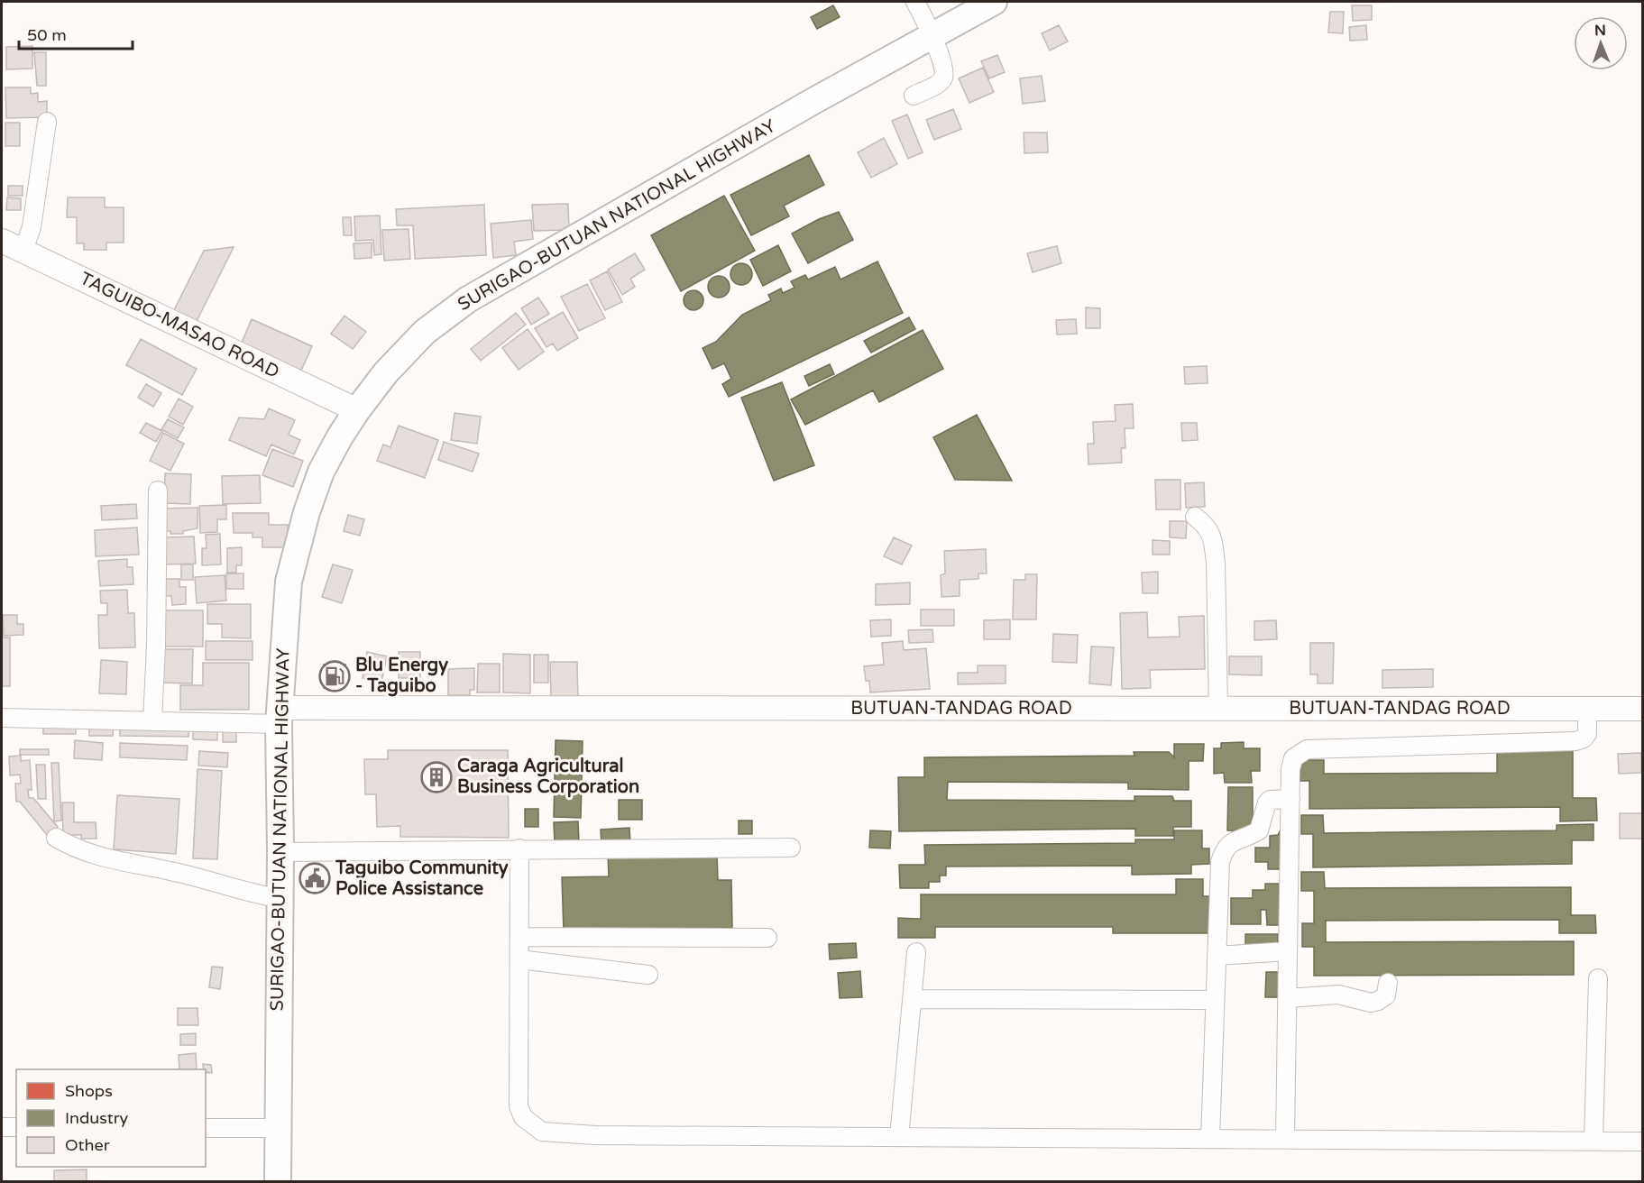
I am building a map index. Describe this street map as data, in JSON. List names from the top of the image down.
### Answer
{
  "streets": {
    "highway": ["SURIGAO-BUTUAN NATIONAL HIGHWAY"],
    "main road": ["TAGUIBO-MASAO ROAD", "BUTUAN-TANDAG ROAD"]
  },
  "crossings": [
    ["SURIGAO-BUTUAN NATIONAL HIGHWAY", "TAGUIBO-MASAO ROAD"],
    ["SURIGAO-BUTUAN NATIONAL HIGHWAY", "BUTUAN-TANDAG ROAD"]
  ],
  "places": {
    "fuel station": ["Blu Energy - Taguibo"],
    "building": ["Caraga Agricultural Business Corporation"],
    "public building": ["Taguibo Community Police Assistance"]
  },
  "legend": ["Shops", "Industry", "Other"],
  "scale_bar": "50 m",
  "north": "top"
}
